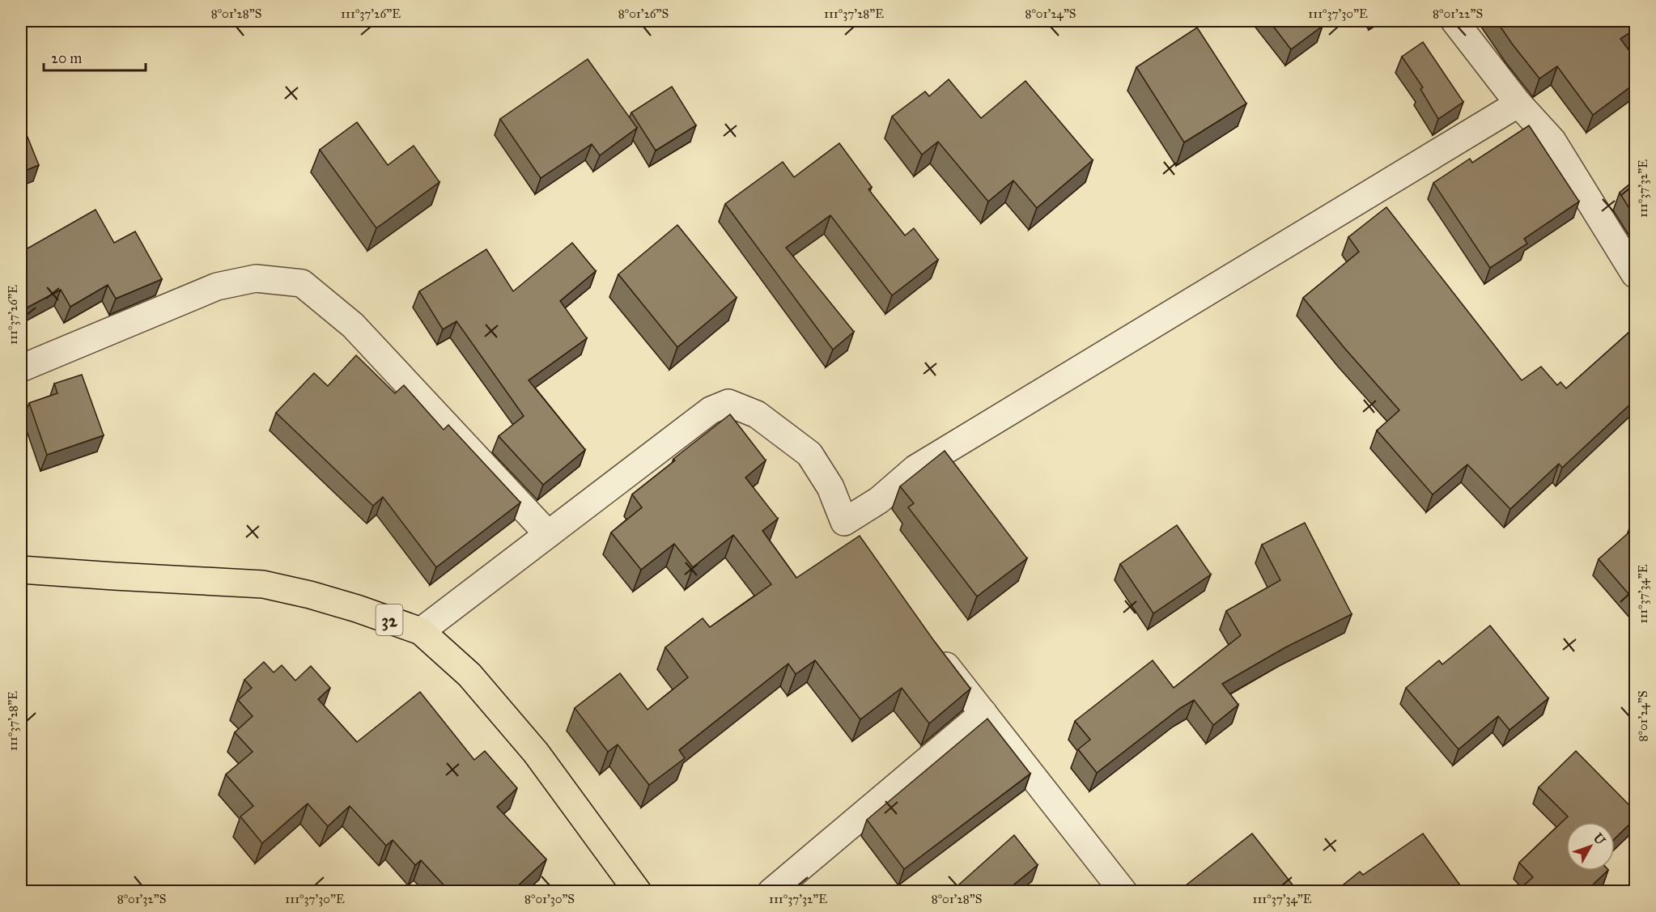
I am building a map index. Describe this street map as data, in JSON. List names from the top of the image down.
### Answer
{
  "streets": {
    "highway": ["32"]
  },
  "scale_bar": "20 m",
  "north": "top right",
  "coordinates": [
    "8°01'28\"S",
    "111°37'26\"E",
    "8°01'26\"S",
    "111°37'28\"E",
    "8°01'24\"S",
    "111°37'30\"E",
    "8°01'22\"S",
    "111°37'32\"E",
    "111°37'34\"E",
    "8°01'32\"S",
    "8°01'30\"S"
  ]
}
